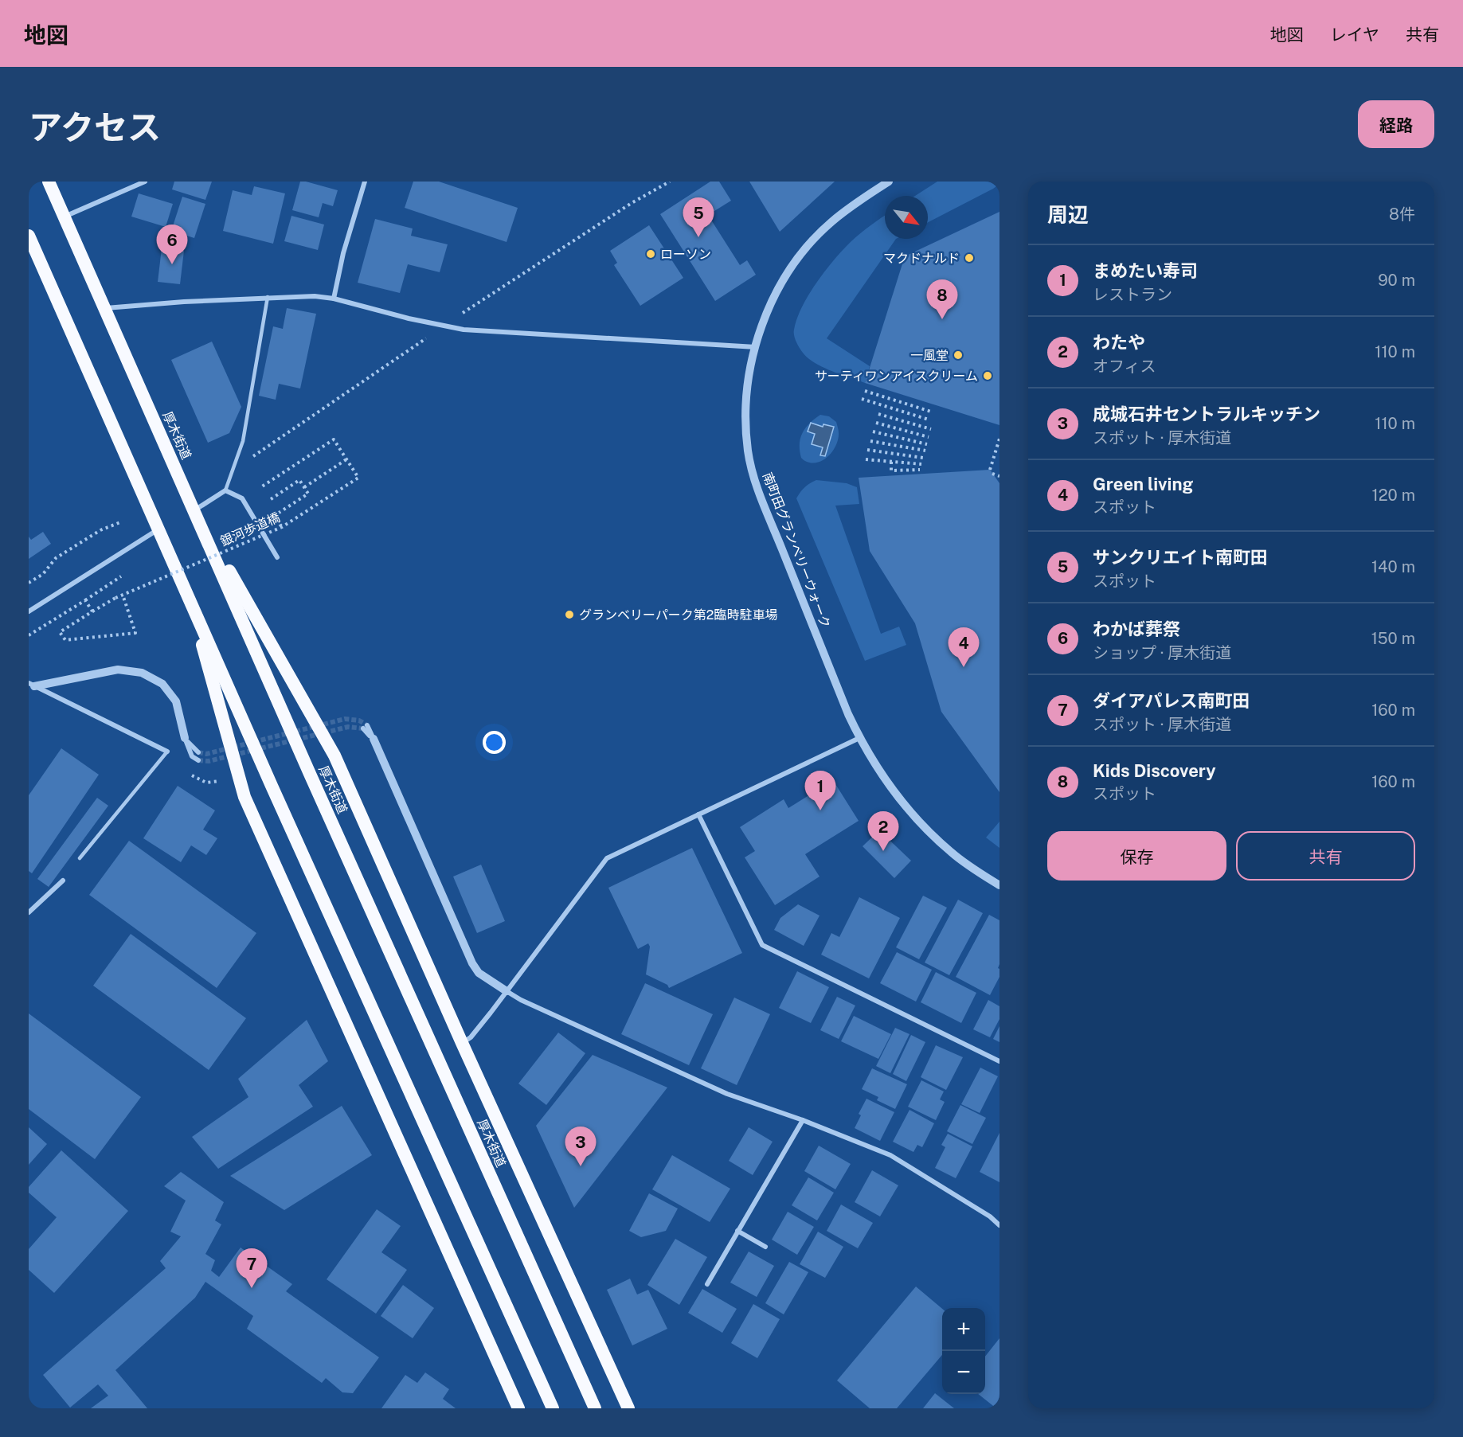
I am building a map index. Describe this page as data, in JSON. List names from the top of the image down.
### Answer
{
  "streets": {
    "highway": ["厚木街道"],
    "street": ["南町田グランベリーウォーク"],
    "path": ["銀河歩道橋"]
  },
  "places": [
    "ローソン",
    "マクドナルド",
    "一風堂",
    "サーティワンアイスクリーム",
    "グランベリーパーク第2臨時駐車場"
  ],
  "north": "bottom right",
  "page": {
    "header": "地図",
    "nav": ["地図", "レイヤ", "共有"],
    "title": "アクセス",
    "buttons": [
      "経路",
      ["保存", "共有"]
    ],
    "heading": ["周辺", "8件"],
    "pins": [
      "5",
      "6",
      "8",
      "4",
      "1",
      "2",
      "3",
      "7"
    ],
    "list": [
      {
        "mark": "1",
        "name": "まめたい寿司",
        "note": "レストラン",
        "value": "90 m"
      },
      {
        "mark": "2",
        "name": "わたや",
        "note": "オフィス",
        "value": "110 m"
      },
      {
        "mark": "3",
        "name": "成城石井セントラルキッチン",
        "note": "スポット · 厚木街道",
        "value": "110 m"
      },
      {
        "mark": "4",
        "name": "Green living",
        "note": "スポット",
        "value": "120 m"
      },
      {
        "mark": "5",
        "name": "サンクリエイト南町田",
        "note": "スポット",
        "value": "140 m"
      },
      {
        "mark": "6",
        "name": "わかば葬祭",
        "note": "ショップ · 厚木街道",
        "value": "150 m"
      },
      {
        "mark": "7",
        "name": "ダイアパレス南町田",
        "note": "スポット · 厚木街道",
        "value": "160 m"
      },
      {
        "mark": "8",
        "name": "Kids Discovery",
        "note": "スポット",
        "value": "160 m"
      }
    ],
    "map_buttons": ["+", "−"]
  }
}
